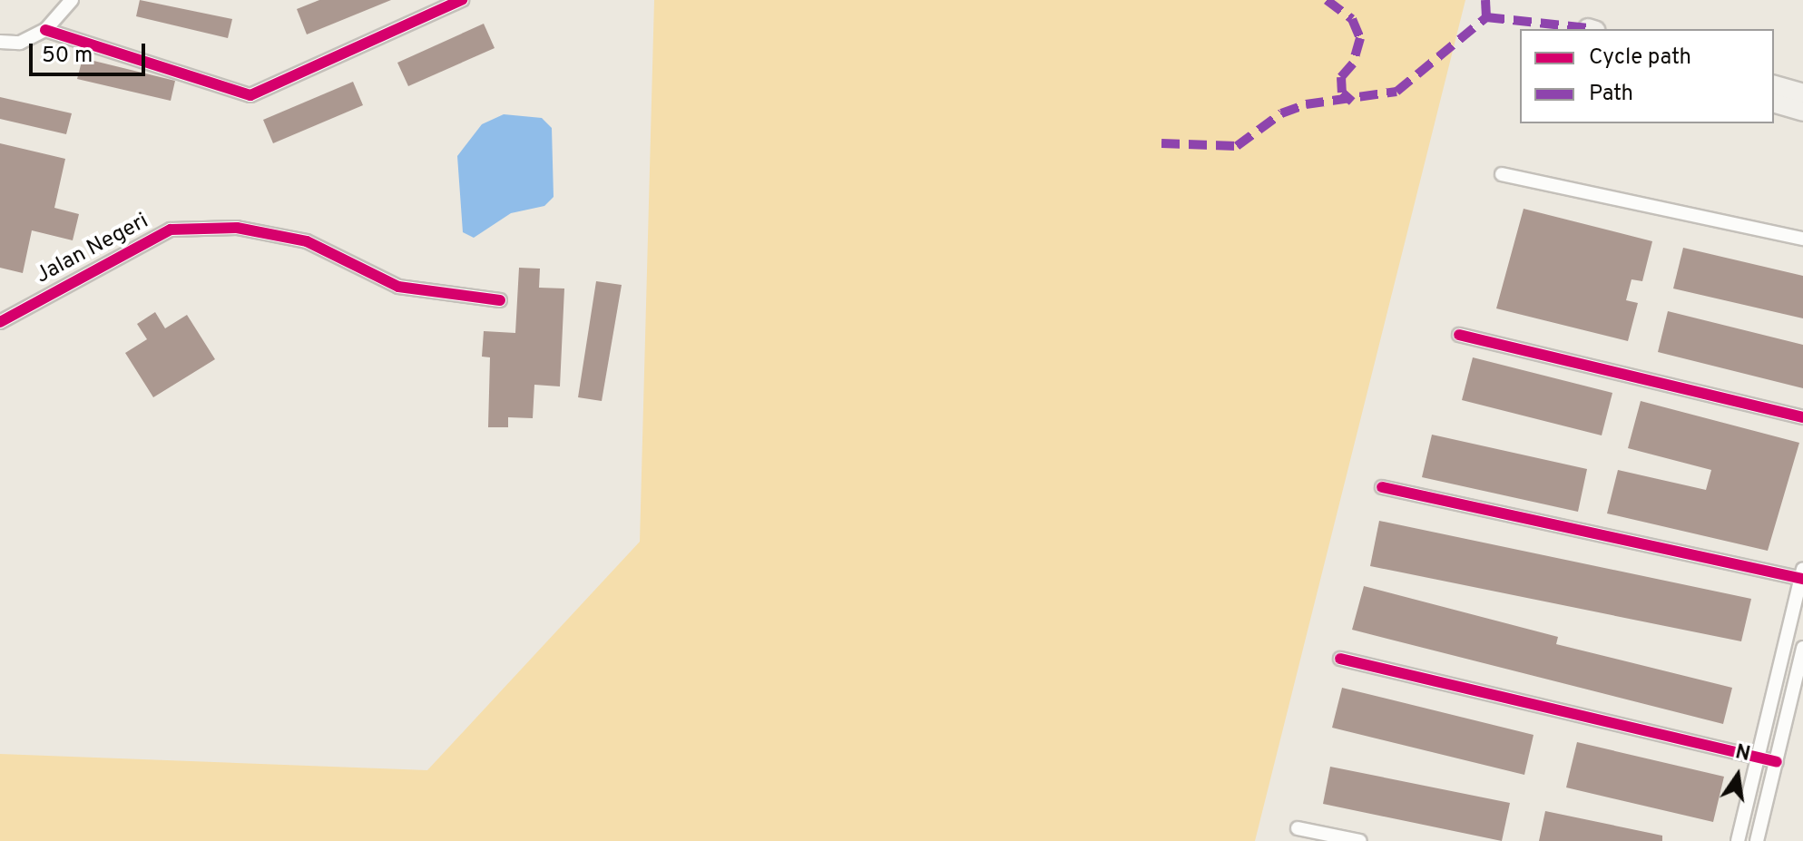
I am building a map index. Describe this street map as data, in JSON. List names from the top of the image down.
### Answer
{
  "streets": {
    "street": ["Jalan Negeri"]
  },
  "legend": ["Cycle path", "Path"],
  "scale_bar": "50 m",
  "north": "top"
}
